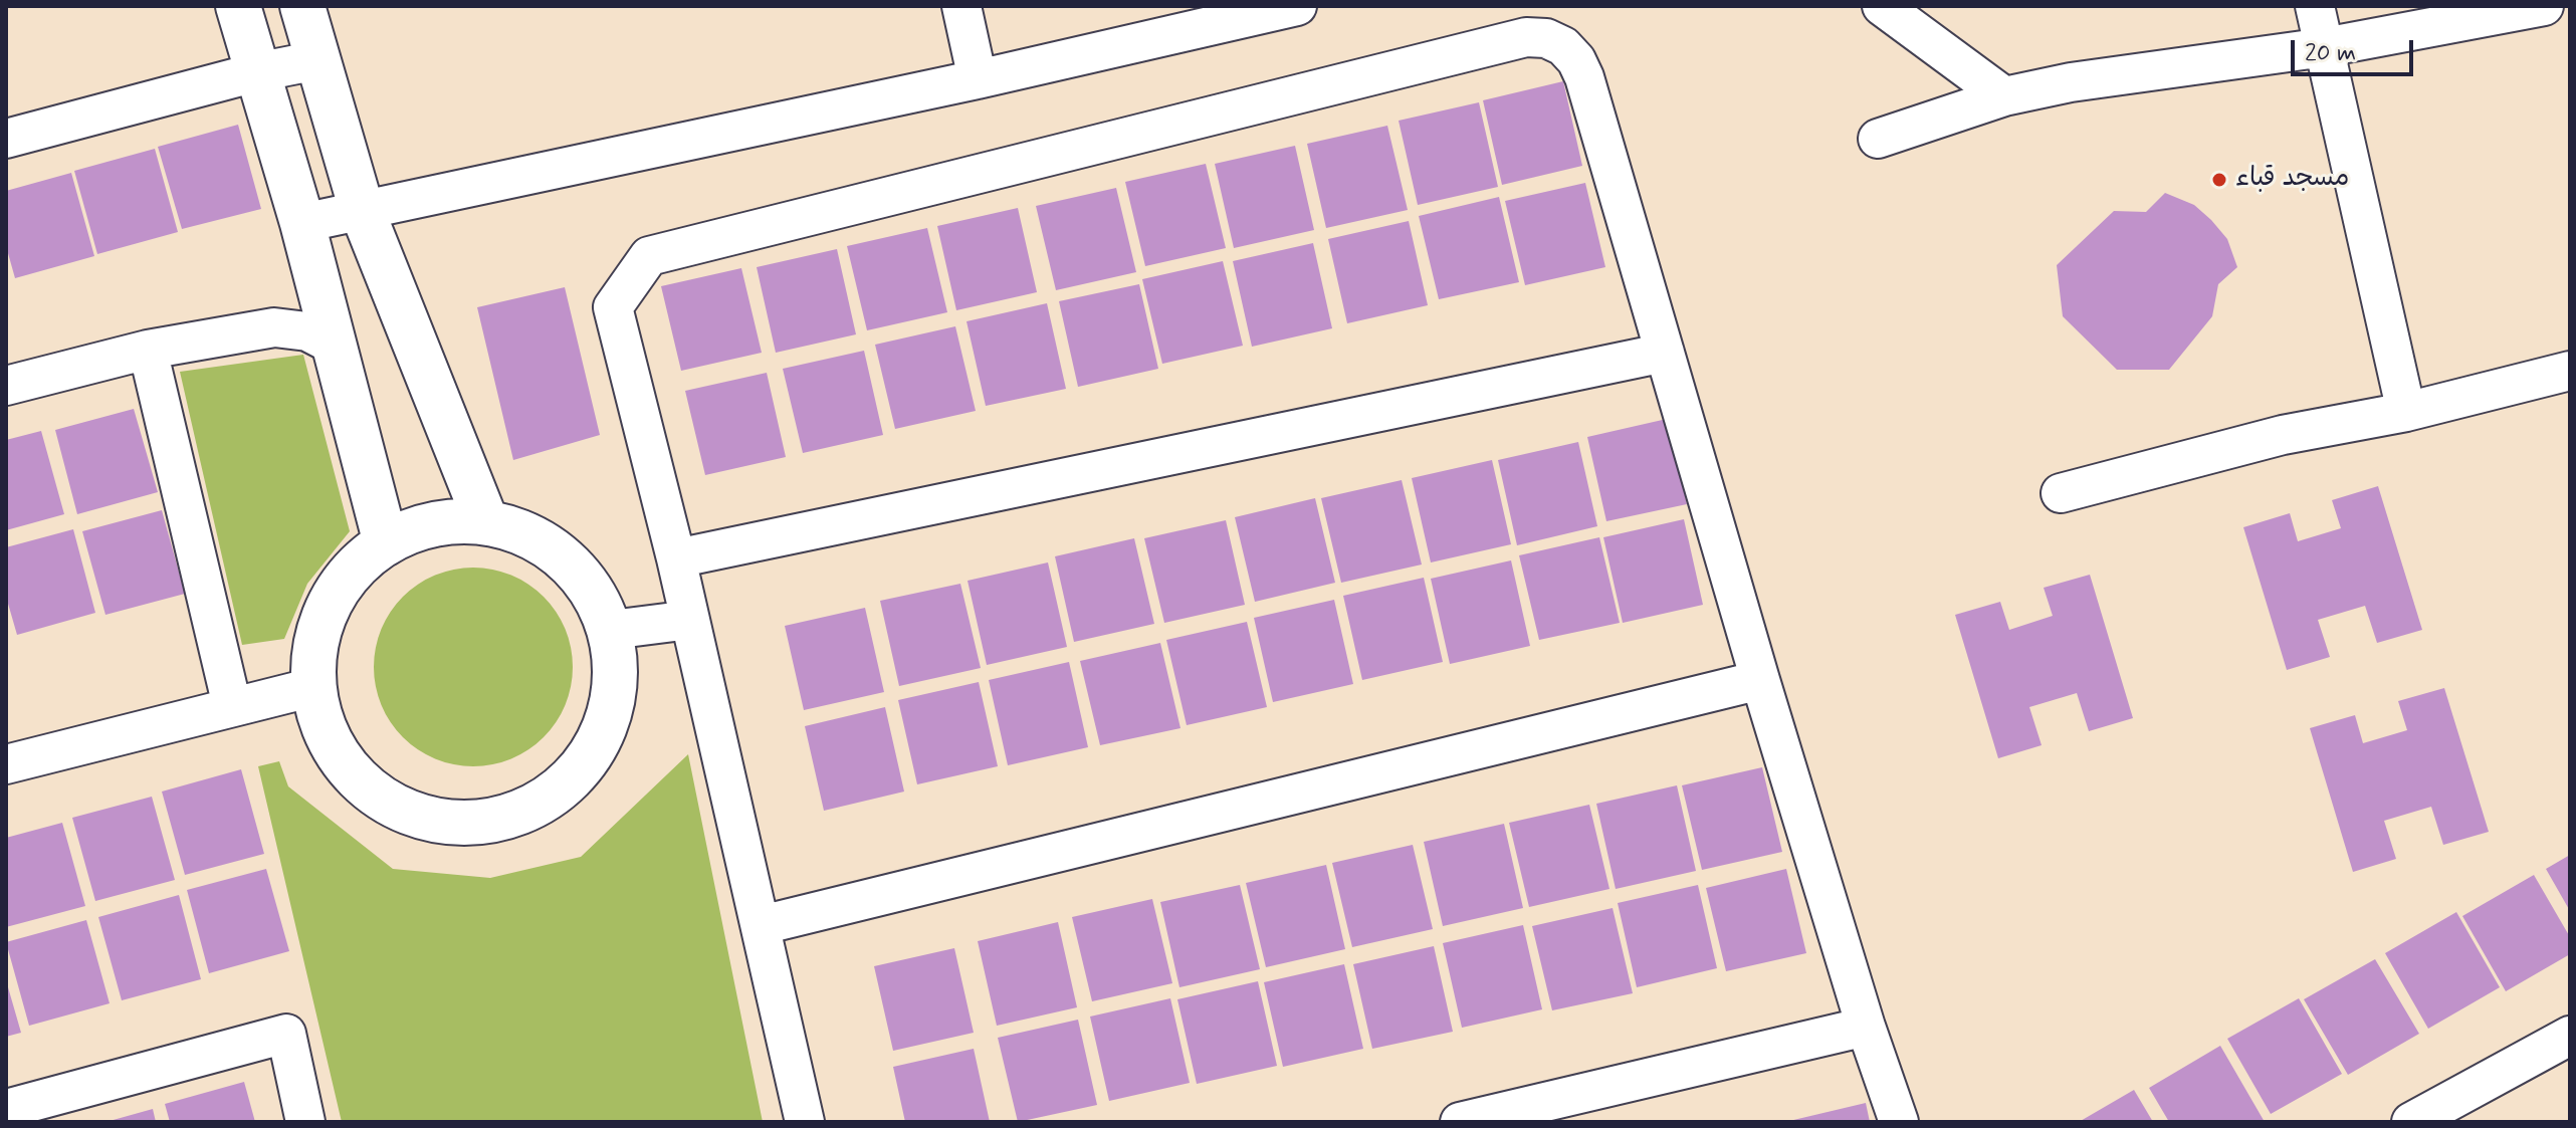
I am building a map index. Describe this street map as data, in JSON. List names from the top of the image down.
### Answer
{
  "places": ["مسجد قباء"],
  "scale_bar": "20 m"
}
